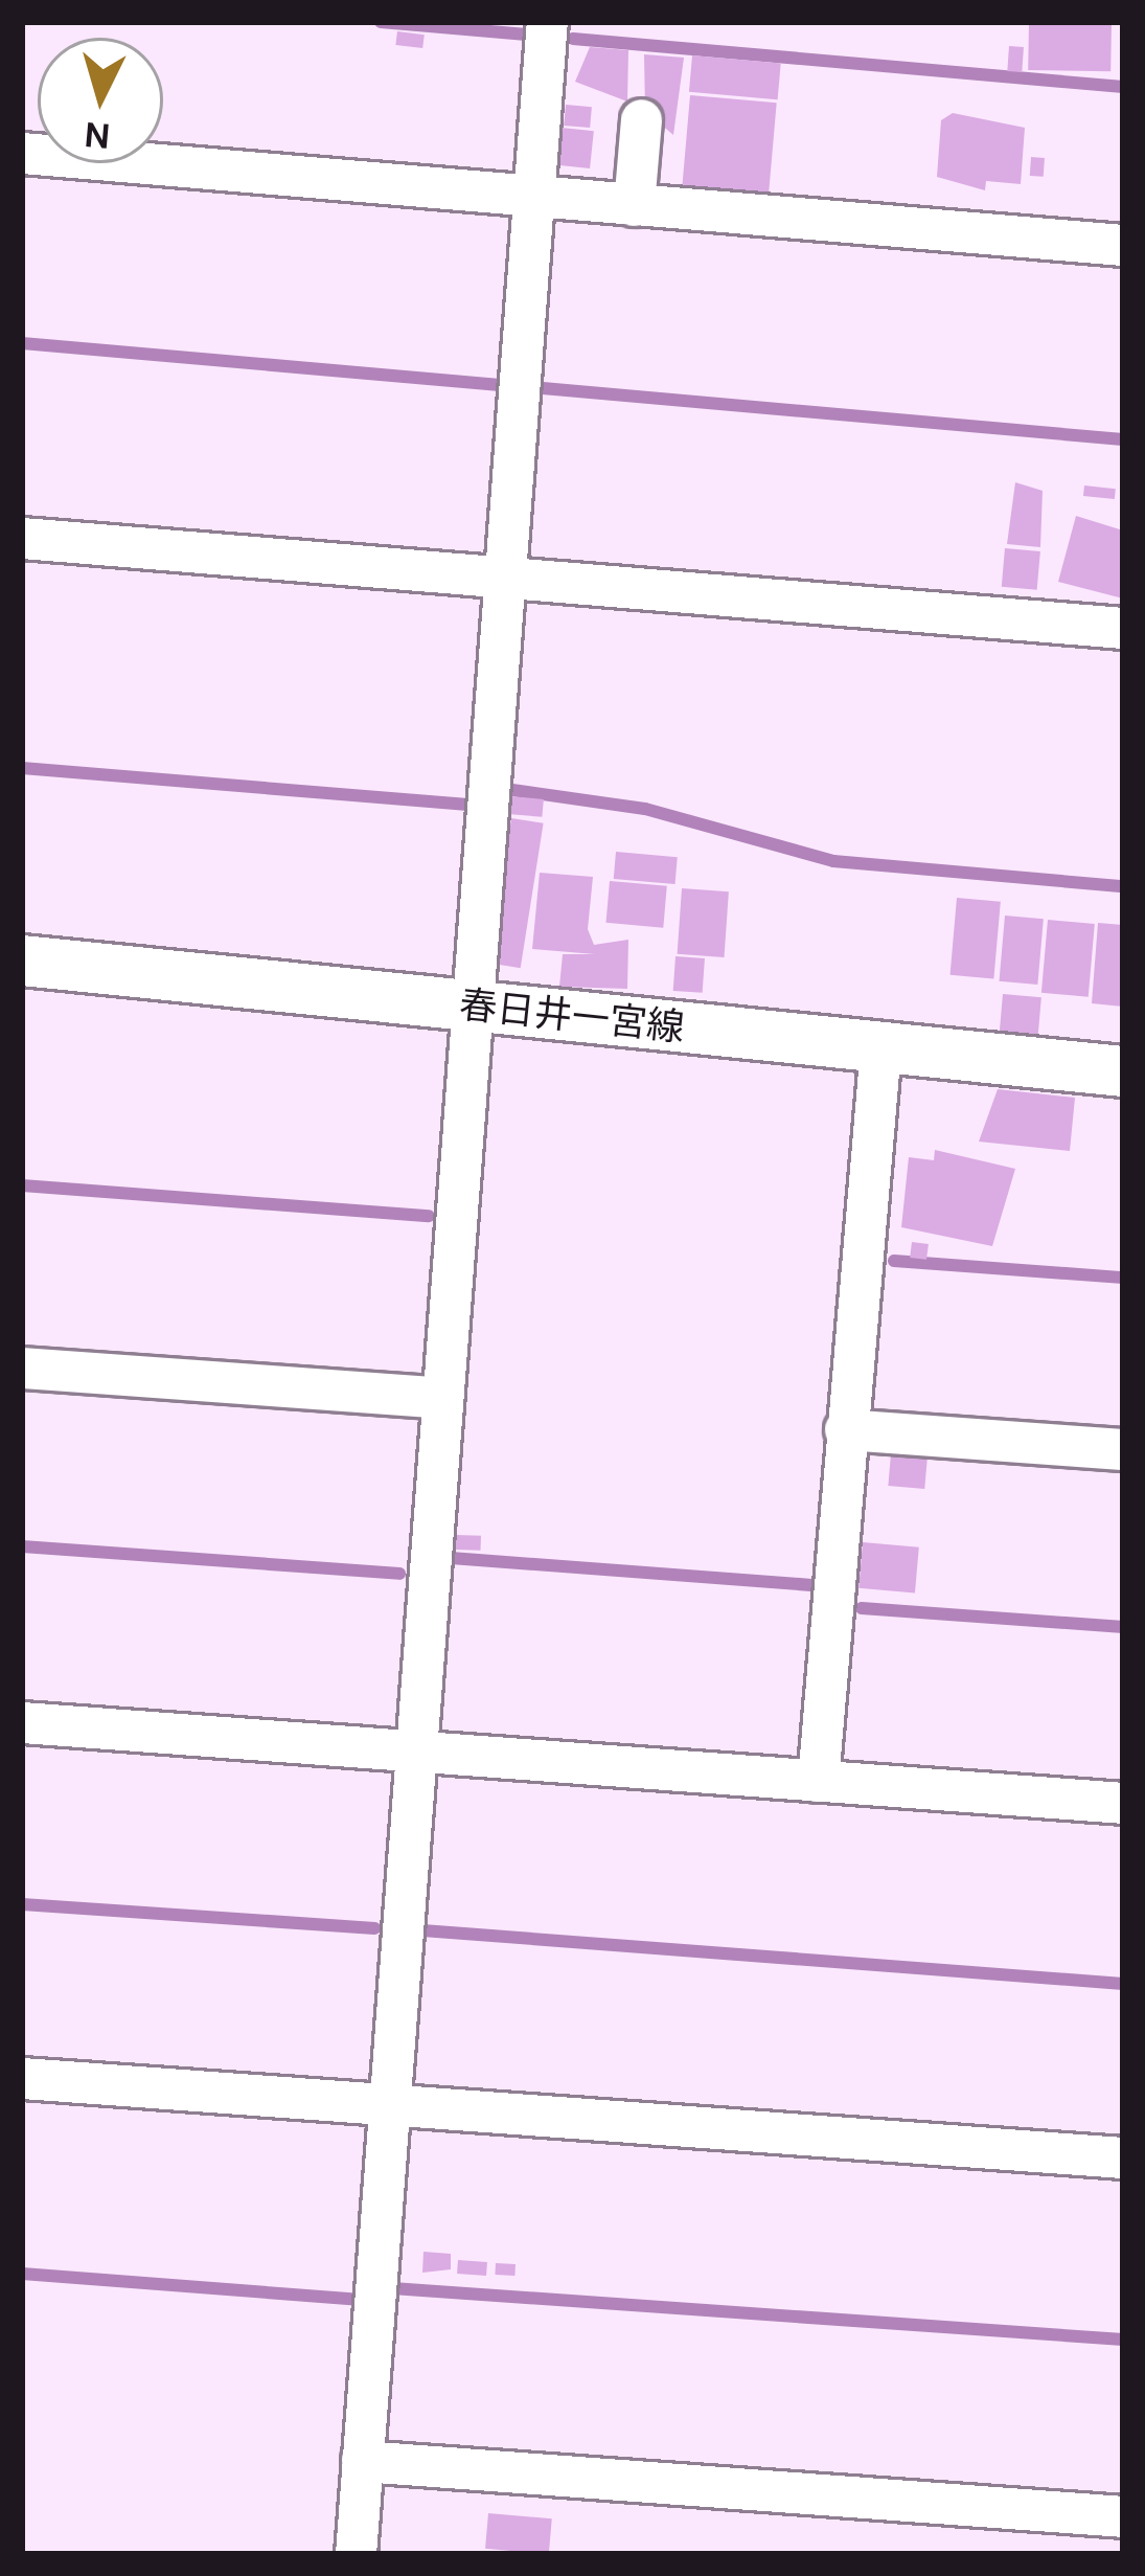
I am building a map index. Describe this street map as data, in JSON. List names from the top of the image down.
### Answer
{
  "streets": {
    "main road": ["春日井一宮線"]
  },
  "north": "bottom"
}
